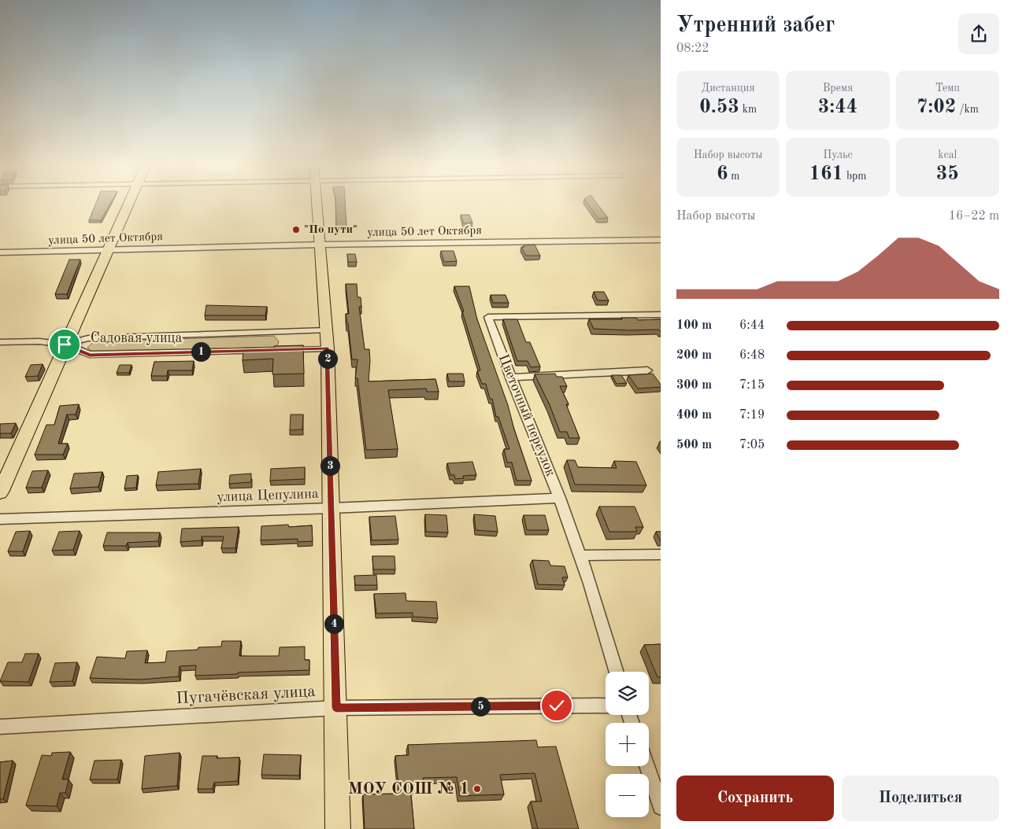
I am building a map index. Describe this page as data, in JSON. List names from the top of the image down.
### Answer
{
  "streets": {
    "street": [
      "улица 50 лет Октября",
      "Садовая улица",
      "Цветочный переулок",
      "улица Цепулина",
      "Пугачёвская улица"
    ]
  },
  "crossings": [
    ["Цветочный переулок", "улица Цепулина"]
  ],
  "places": ["\"По пути\"", "МОУ СОШ № 1"],
  "page": {
    "heading": ["Утренний забег", "08:22"],
    "stats": [
      ["Дистанция", "0.53 km"],
      ["Время", "3:44"],
      ["Темп", "7:02 /km"],
      ["Набор высоты", "6 m"],
      ["Пульс", "161 bpm"],
      ["kcal", "35"]
    ],
    "chart": ["Набор высоты", "16–22 m"],
    "list": [
      {
        "name": "100 m",
        "note": "6:44"
      },
      {
        "name": "200 m",
        "note": "6:48"
      },
      {
        "name": "300 m",
        "note": "7:15"
      },
      {
        "name": "400 m",
        "note": "7:19"
      },
      {
        "name": "500 m",
        "note": "7:05"
      }
    ],
    "pins": [
      "1",
      "2",
      "3",
      "4",
      "5"
    ],
    "map_buttons": ["+", "−"],
    "buttons": ["Сохранить", "Поделиться"]
  }
}
